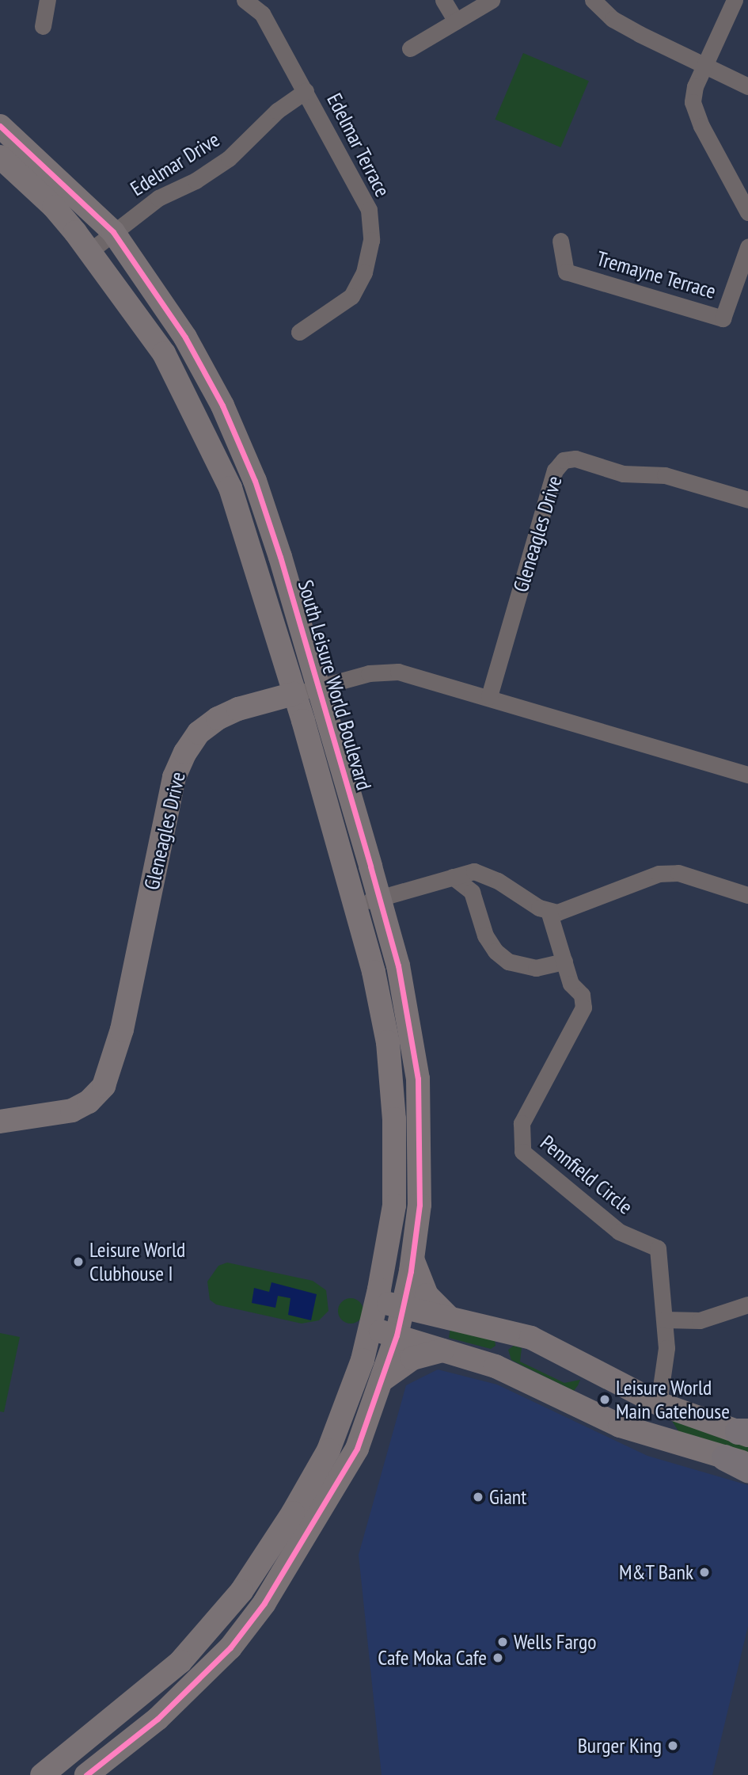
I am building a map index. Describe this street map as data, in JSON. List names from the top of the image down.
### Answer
{
  "streets": {
    "street": [
      "Edelmar Terrace",
      "Edelmar Drive",
      "Tremayne Terrace",
      "Gleneagles Drive",
      "South Leisure World Boulevard",
      "Pennfield Circle"
    ]
  },
  "crossings": [
    ["Edelmar Terrace", "Edelmar Drive"],
    ["Edelmar Drive", "South Leisure World Boulevard"],
    ["Gleneagles Drive", "South Leisure World Boulevard"]
  ],
  "places": [
    "Leisure World Clubhouse I",
    "Leisure World Main Gatehouse",
    "Giant",
    "M&T Bank",
    "Wells Fargo",
    "Cafe Moka Cafe",
    "Burger King"
  ]
}
